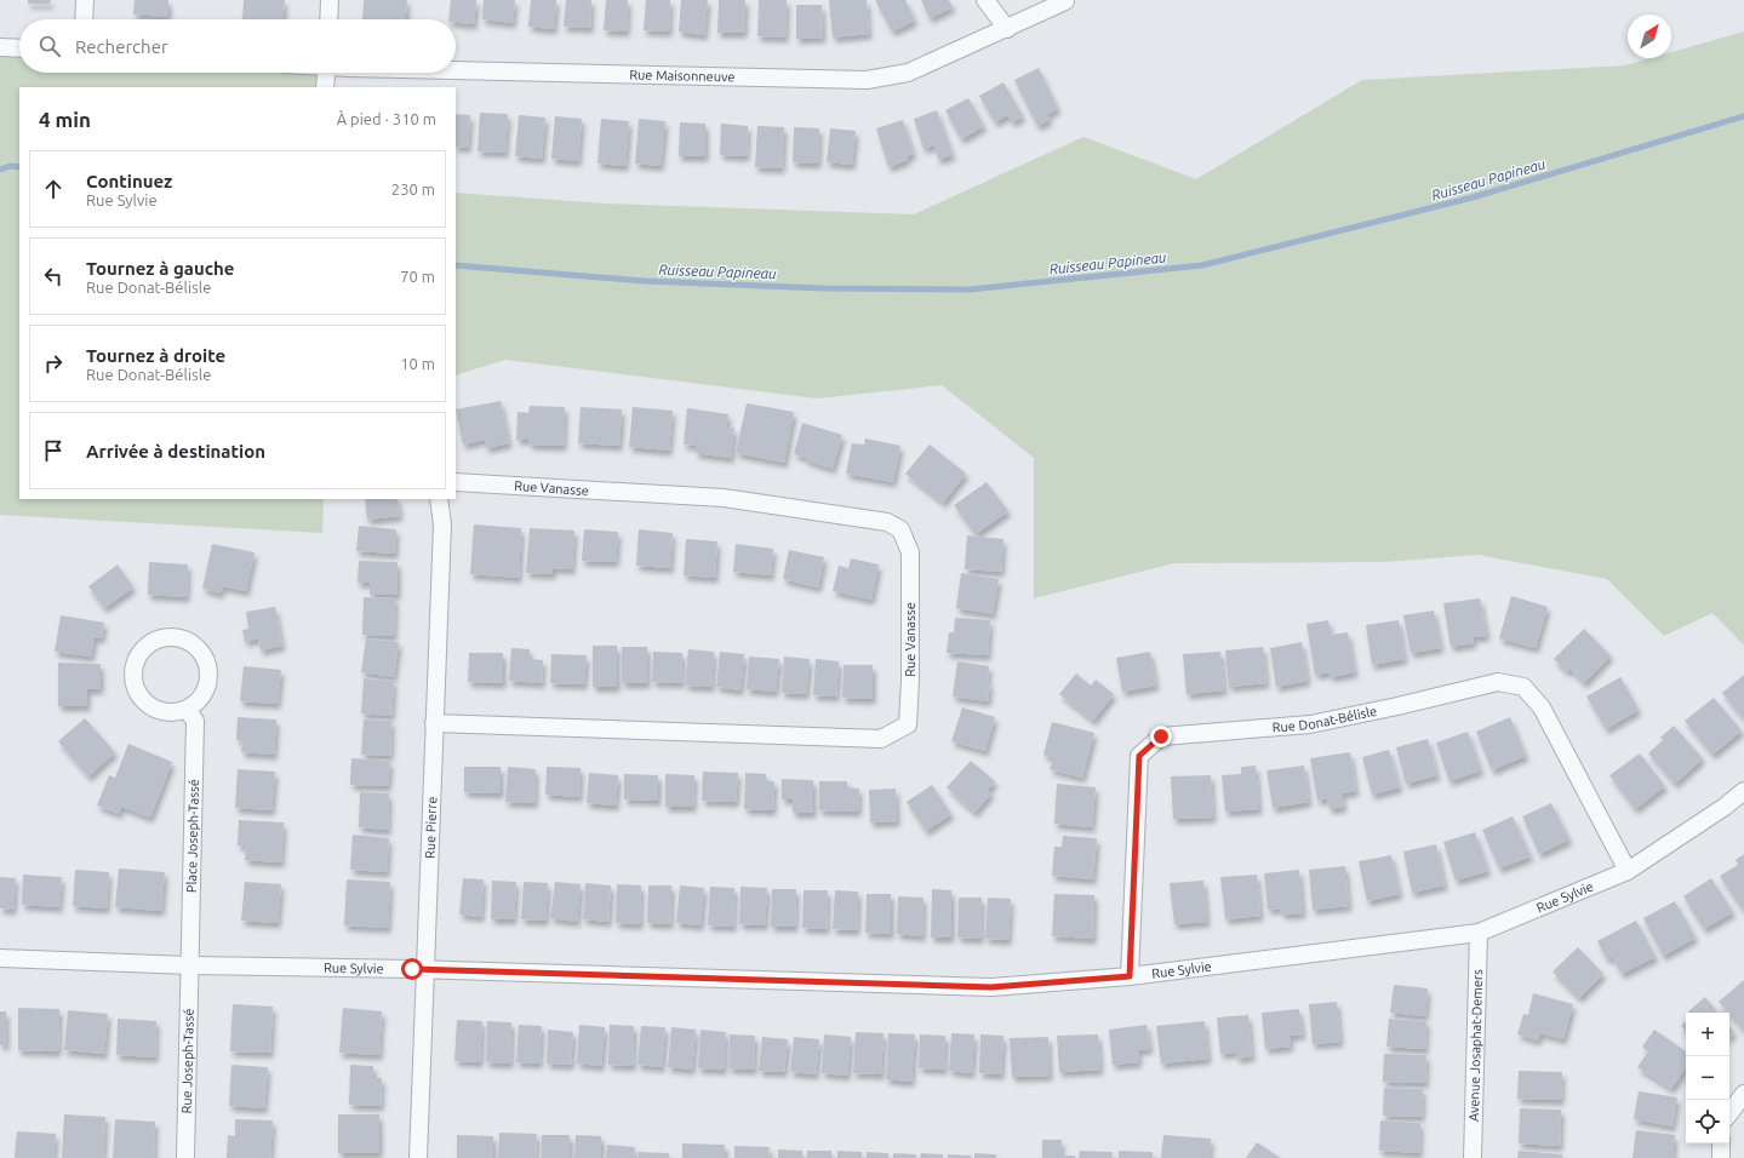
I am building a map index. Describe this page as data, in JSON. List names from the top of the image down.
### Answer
{
  "streets": {
    "street": [
      "Rue Maisonneuve",
      "Rue Vanasse",
      "Rue Donat-Bélisle",
      "Rue Pierre",
      "Place Joseph-Tassé",
      "Rue Sylvie",
      "Avenue Josaphat-Demers",
      "Rue Joseph-Tassé"
    ]
  },
  "crossings": [
    ["Rue Vanasse", "Rue Pierre"],
    ["Rue Donat-Bélisle", "Rue Sylvie"],
    ["Rue Pierre", "Rue Sylvie"],
    ["Place Joseph-Tassé", "Rue Sylvie"],
    ["Place Joseph-Tassé", "Rue Joseph-Tassé"],
    ["Rue Sylvie", "Avenue Josaphat-Demers"],
    ["Rue Sylvie", "Rue Joseph-Tassé"]
  ],
  "water": ["Ruisseau Papineau"],
  "north": "top right",
  "page": {
    "search": "Rechercher",
    "heading": ["4 min", "À pied · 310 m"],
    "list": [
      ["Continuez", "Rue Sylvie", "230 m"],
      ["Tournez à gauche", "Rue Donat-Bélisle", "70 m"],
      ["Tournez à droite", "Rue Donat-Bélisle", "10 m"],
      "Arrivée à destination"
    ],
    "map_buttons": ["+", "−"]
  }
}
